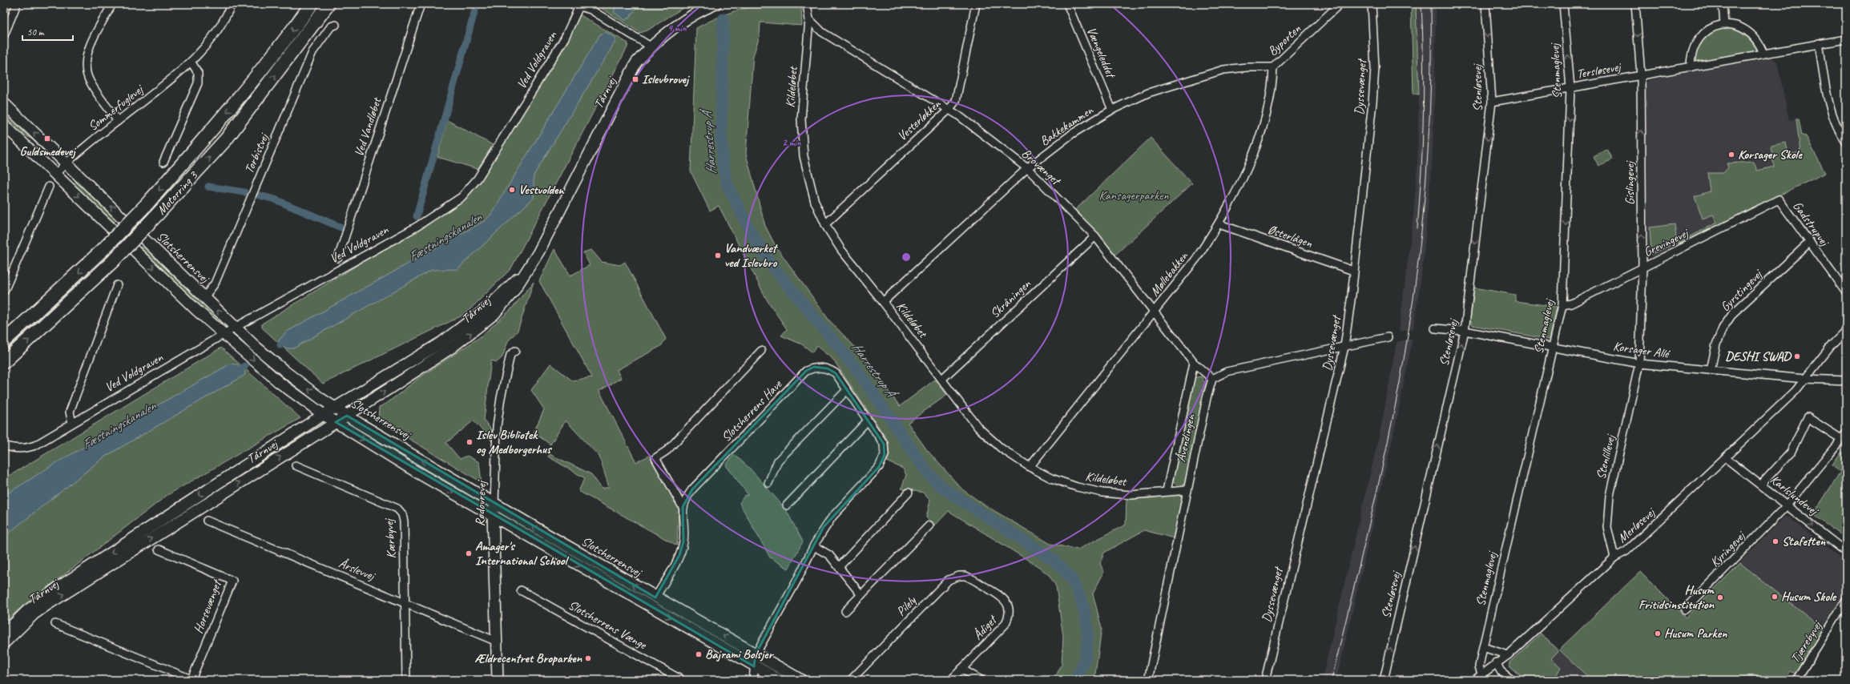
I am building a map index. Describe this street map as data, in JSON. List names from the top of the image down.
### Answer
{
  "streets": {
    "highway": ["Motorring 3"],
    "street": [
      "Byporten",
      "Vængeleddet",
      "Ved Voldgraven",
      "Tersløsevej",
      "Stenmaglevej",
      "Kildeløbet",
      "Dyssevænget",
      "Stenløsevej",
      "Tårnvej",
      "Sommerfuglevej",
      "Vesterløkken",
      "Bakkekammen",
      "Ved Vandløbet",
      "Torbistvej",
      "Brovænget",
      "Gislingevej",
      "Gadstrupvej",
      "Østerlågen",
      "Grevingevej",
      "Slotsherrensvej",
      "Møllebakken",
      "Gyrstingevej",
      "Skråningen",
      "Korsager Allé",
      "Slotsherrens Have",
      "Åvendingen",
      "Stenlillevej",
      "Karlslundevej",
      "Rødovrevej",
      "Merløsevej",
      "Kærbyvej",
      "Kyringevej",
      "Årslevvej",
      "Pilely",
      "Horsevænget",
      "Slotsherrens Vænge",
      "Ådiget",
      "Tjærebyvej"
    ]
  },
  "crossings": [
    ["Byporten", "Bakkekammen"],
    ["Byporten", "Møllebakken"],
    ["Vængeleddet", "Bakkekammen"],
    ["Ved Voldgraven", "Slotsherrensvej"],
    ["Tersløsevej", "Stenmaglevej"],
    ["Tersløsevej", "Stenløsevej"],
    ["Tersløsevej", "Gislingevej"],
    ["Stenmaglevej", "Grevingevej"],
    ["Stenmaglevej", "Korsager Allé"],
    ["Stenmaglevej", "Merløsevej"],
    ["Kildeløbet", "Vesterløkken"],
    ["Kildeløbet", "Bakkekammen"],
    ["Kildeløbet", "Brovænget"],
    ["Kildeløbet", "Møllebakken"],
    ["Kildeløbet", "Skråningen"],
    ["Kildeløbet", "Åvendingen"],
    ["Dyssevænget", "Østerlågen"],
    ["Stenløsevej", "Korsager Allé"],
    ["Tårnvej", "Slotsherrensvej"],
    ["Sommerfuglevej", "Slotsherrensvej"],
    ["Vesterløkken", "Brovænget"],
    ["Bakkekammen", "Brovænget"],
    ["Bakkekammen", "Møllebakken"],
    ["Torbistvej", "Slotsherrensvej"],
    ["Brovænget", "Møllebakken"],
    ["Brovænget", "Skråningen"],
    ["Brovænget", "Åvendingen"],
    ["Gislingevej", "Grevingevej"],
    ["Gislingevej", "Korsager Allé"],
    ["Gislingevej", "Stenlillevej"],
    ["Gadstrupvej", "Grevingevej"],
    ["Gadstrupvej", "Gyrstingevej"],
    ["Østerlågen", "Møllebakken"],
    ["Slotsherrensvej", "Slotsherrens Have"],
    ["Slotsherrensvej", "Rødovrevej"],
    ["Gyrstingevej", "Korsager Allé"],
    ["Korsager Allé", "Stenlillevej"],
    ["Korsager Allé", "Merløsevej"],
    ["Stenlillevej", "Merløsevej"],
    ["Karlslundevej", "Merløsevej"],
    ["Karlslundevej", "Kyringevej"],
    ["Rødovrevej", "Årslevvej"],
    ["Kærbyvej", "Årslevvej"],
    ["Pilely", "Ådiget"]
  ],
  "one_way": ["Karlslundevej"],
  "water": ["Harrestrup Å", "Fæstningskanalen"],
  "parks": ["Kansagerparken"],
  "places": {
    "transit": ["Islevbrovej", "Guldsmedevej"],
    "other": [
      "Korsager Skole",
      "Vestvolden",
      "Vandværket ved Islevbro",
      "DESHI SWAD",
      "Islev Bibliotek og Medborgerhus",
      "Stafetten",
      "Amager's International School",
      "Husum Skole",
      "Husum Fritidsinstitution",
      "Husum Parken",
      "Bajrami Bolsjer",
      "Ældrecentret Broparken"
    ]
  },
  "scale_bar": "50 m",
  "rings": ["4 min", "2 min"]
}
